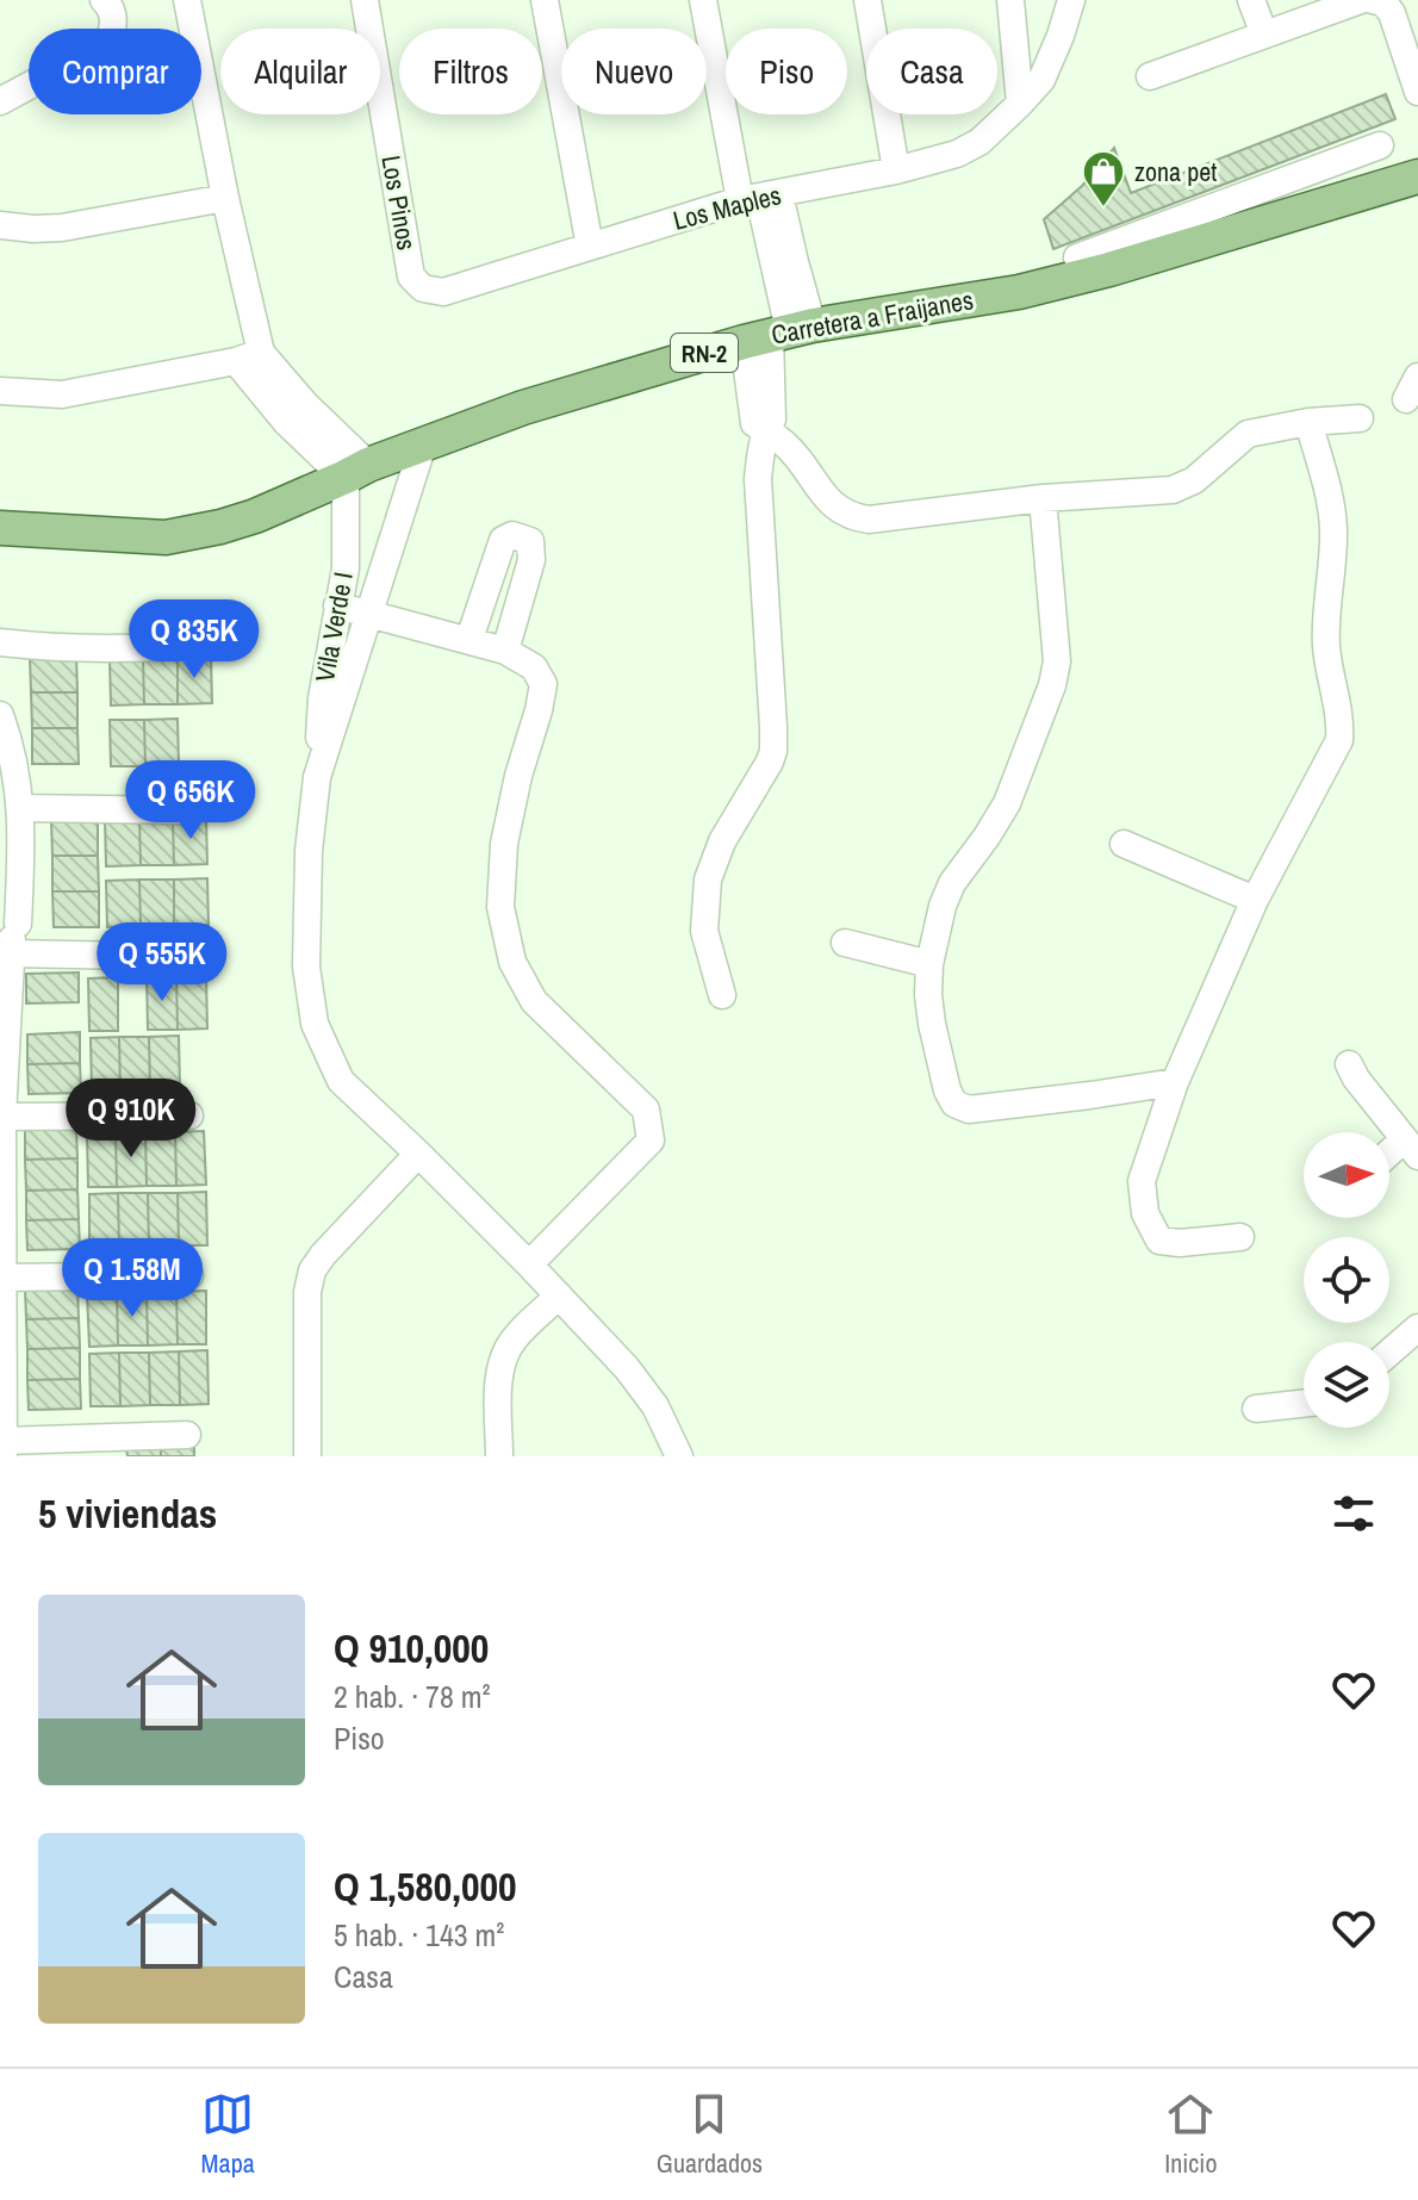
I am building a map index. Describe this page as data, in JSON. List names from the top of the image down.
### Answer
{
  "streets": {
    "main road": ["Carretera a Fraijanes", "RN-2"],
    "street": ["Los Pinos", "Los Maples", "Vila Verde I"]
  },
  "crossings": [
    ["Los Pinos", "Los Maples"],
    ["Carretera a Fraijanes", "Vila Verde I"]
  ],
  "places": {
    "shop": ["zona pet"]
  },
  "north": "right",
  "page": {
    "chip": [
      "Comprar",
      "Alquilar",
      "Filtros",
      "Nuevo",
      "Piso",
      "Casa"
    ],
    "price": [
      "Q 835K",
      "Q 656K",
      "Q 555K",
      "Q 910K",
      "Q 1.58M"
    ],
    "heading": "5 viviendas",
    "list": [
      {
        "name": "Q 910,000",
        "note": "2 hab. · 78 m² · Piso"
      },
      {
        "name": "Q 1,580,000",
        "note": "5 hab. · 143 m² · Casa"
      }
    ],
    "tabs": ["Mapa", "Guardados", "Inicio"]
  }
}
